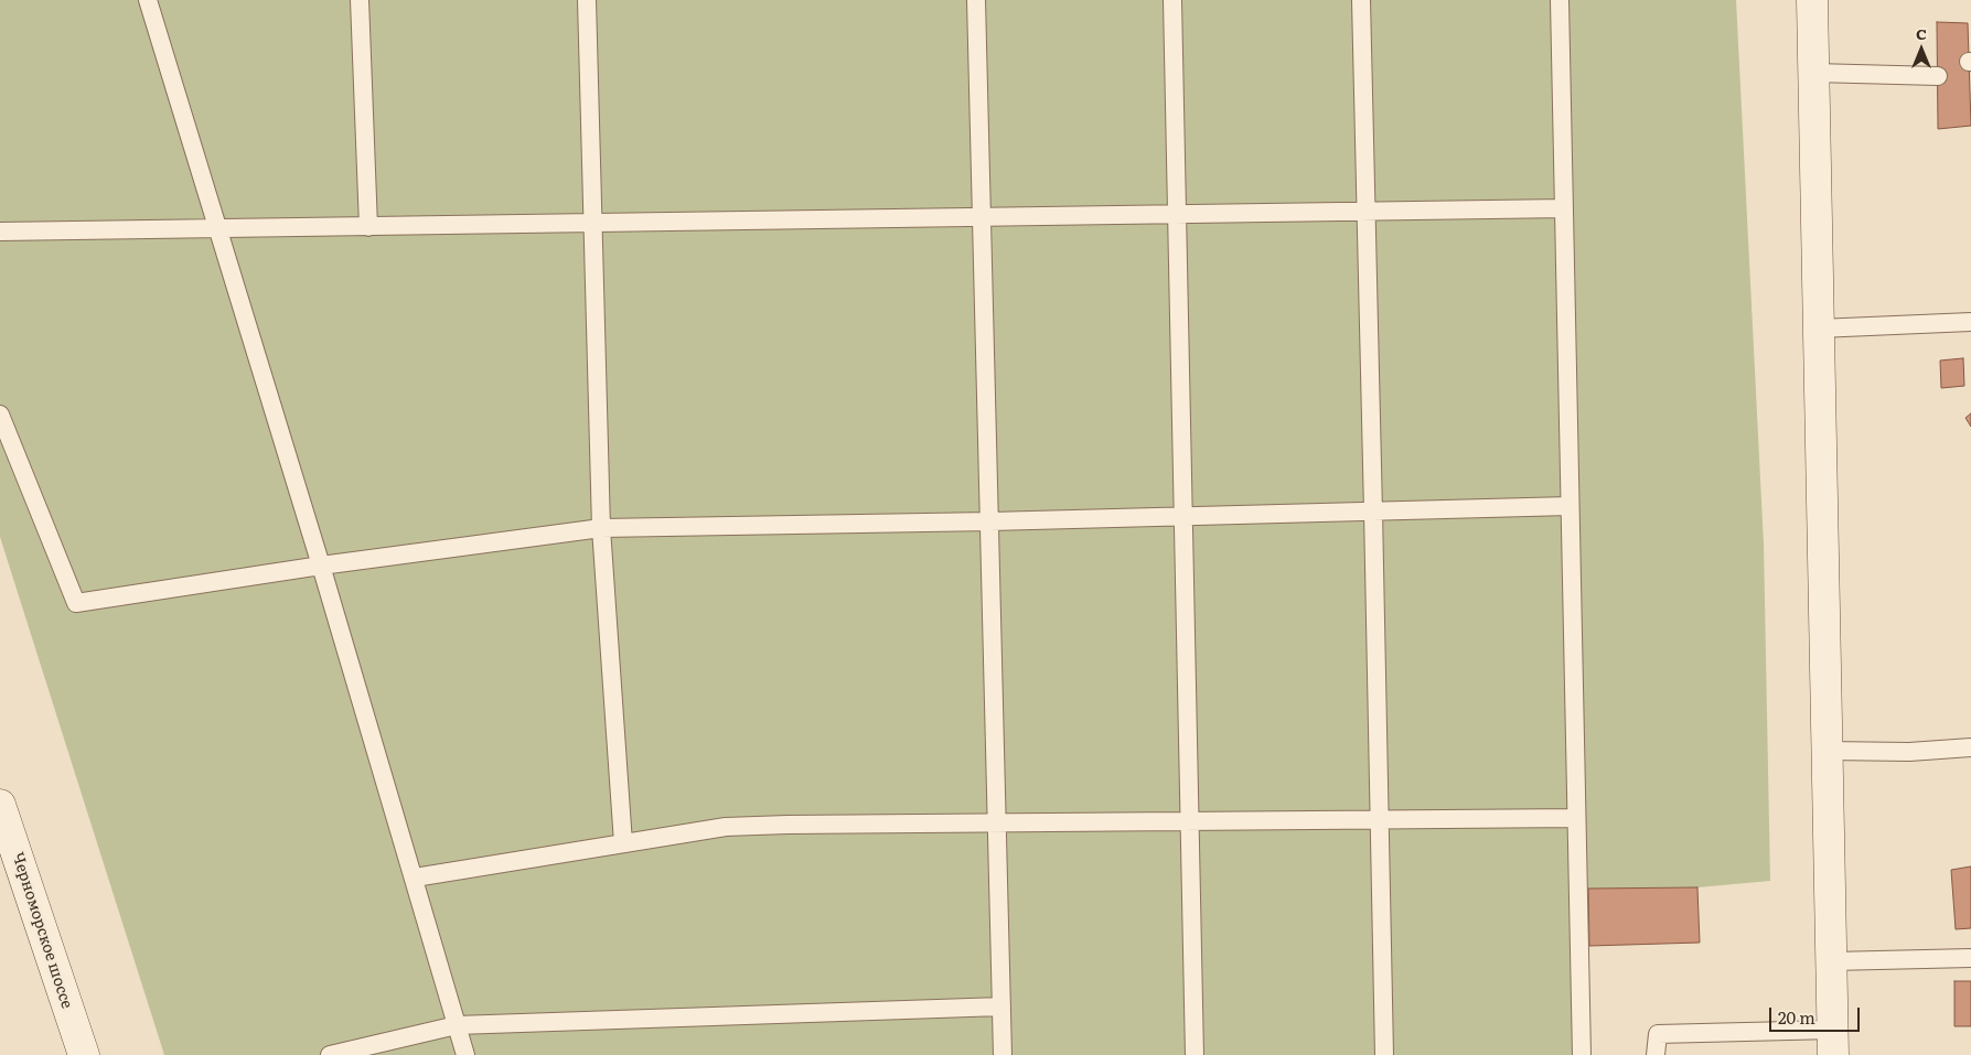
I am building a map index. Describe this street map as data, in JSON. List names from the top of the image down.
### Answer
{
  "streets": {
    "main road": ["Черноморское шоссе"]
  },
  "scale_bar": "20 m",
  "north": "top"
}
